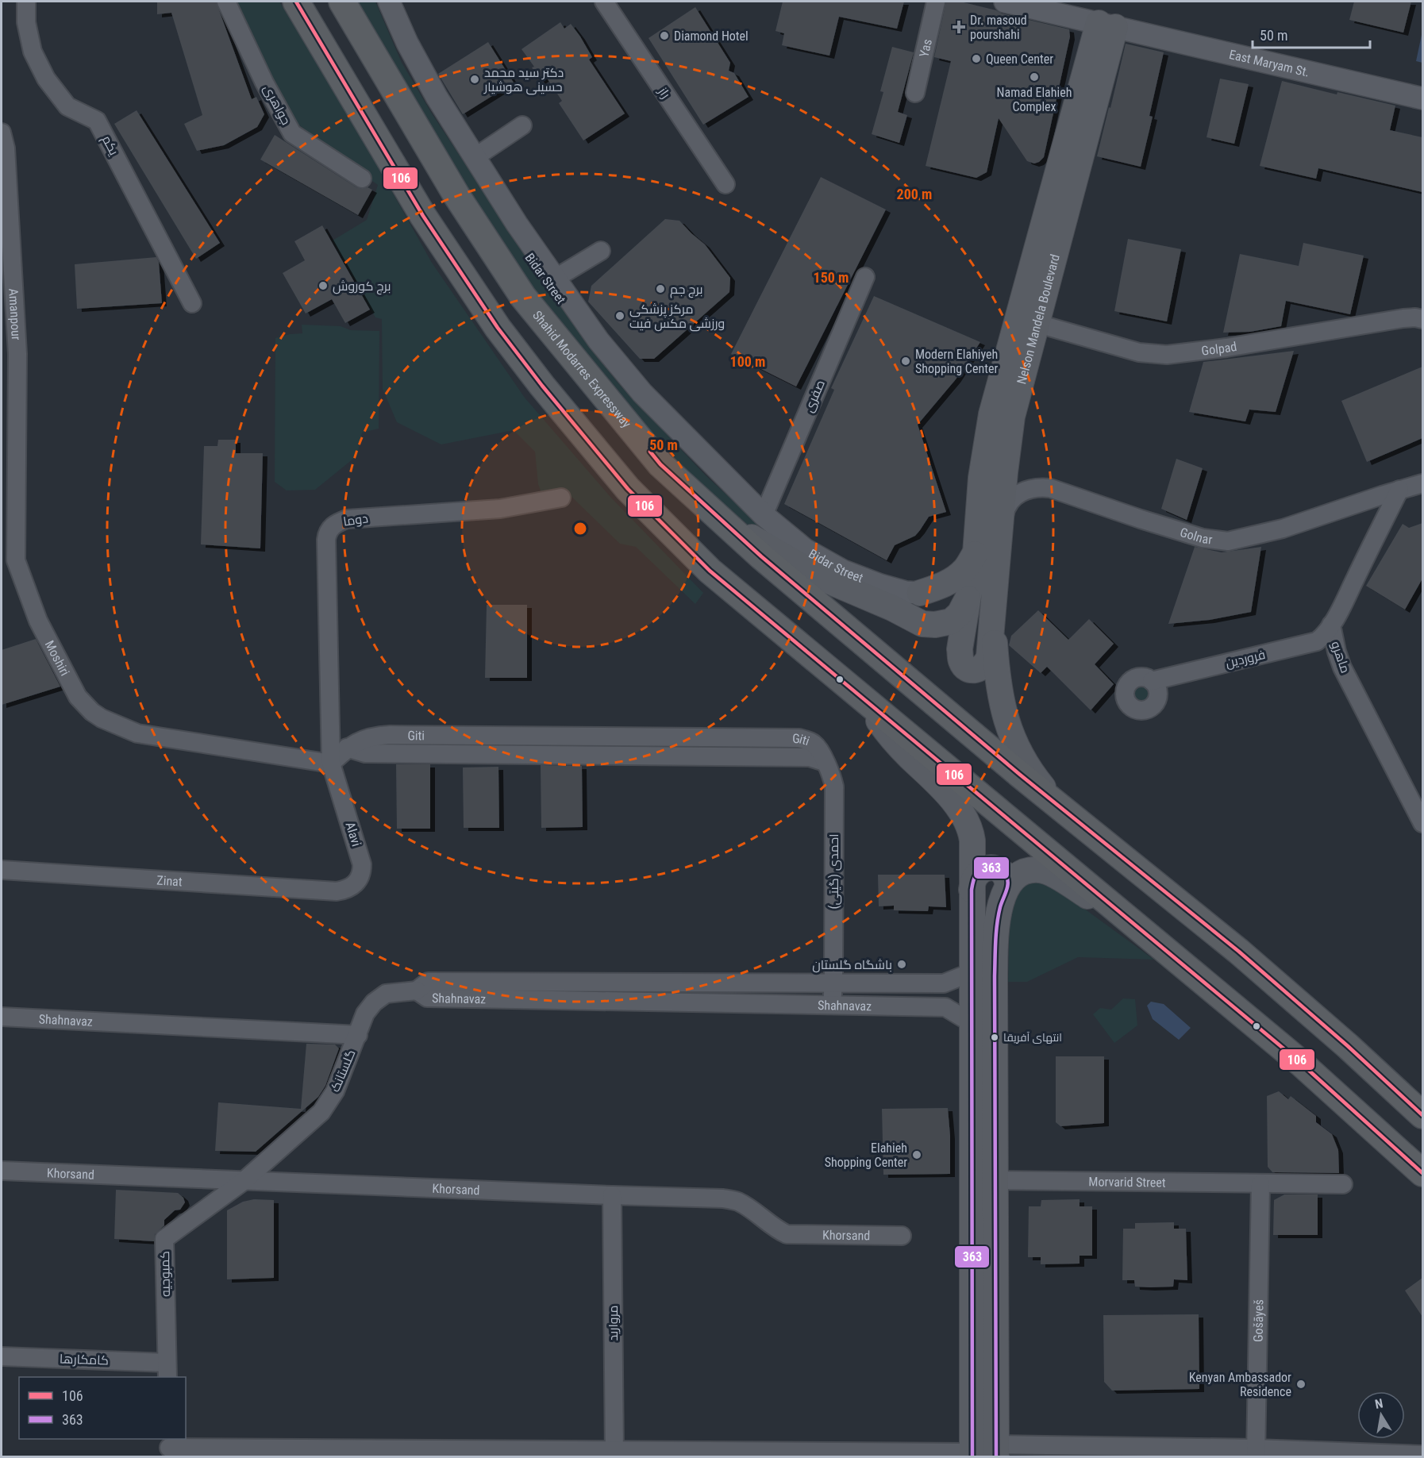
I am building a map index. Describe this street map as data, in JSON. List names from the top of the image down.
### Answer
{
  "streets": {
    "highway": ["Shahid Modarres Expressway"],
    "main road": ["Nelson Mandela Boulevard"],
    "street": [
      "Yas",
      "East Maryam St.",
      "راز",
      "جواهری",
      "یکم",
      "Bidar Street",
      "Amanpour",
      "Golpad",
      "صفری",
      "دوما",
      "Golnar",
      "Moshiri",
      "ماهرو",
      "فروردین",
      "Giti",
      "Alavi",
      "احمدی (گیتی)",
      "Zinat",
      "Shahnavaz",
      "گلستانک",
      "Khorsand",
      "Morvarid Street",
      "کمبوجیه",
      "Gošāyeš",
      "مروارید",
      "کامکارها"
    ]
  },
  "crossings": [
    ["East Maryam St.", "Nelson Mandela Boulevard"],
    ["Bidar Street", "صفری"],
    ["Amanpour", "Moshiri"],
    ["Nelson Mandela Boulevard", "Golpad"],
    ["Nelson Mandela Boulevard", "Golnar"],
    ["دوما", "Moshiri"],
    ["دوما", "Giti"],
    ["دوما", "Alavi"],
    ["Golnar", "ماهرو"],
    ["Moshiri", "Giti"],
    ["Moshiri", "Alavi"],
    ["ماهرو", "فروردین"],
    ["Giti", "Alavi"],
    ["Giti", "احمدی (گیتی)"],
    ["Alavi", "Zinat"],
    ["احمدی (گیتی)", "Shahnavaz"],
    ["Shahnavaz", "گلستانک"],
    ["گلستانک", "Khorsand"],
    ["گلستانک", "کمبوجیه"],
    ["Khorsand", "کمبوجیه"],
    ["Khorsand", "مروارید"],
    ["Morvarid Street", "Gošāyeš"],
    ["کمبوجیه", "کامکارها"]
  ],
  "places": {
    "health": ["Dr. masoud pourshahi"],
    "other": [
      "Diamond Hotel",
      "Queen Center",
      "Namad Elahieh Complex",
      "دکتر سید محمد حسینی هوشیار",
      "برج کوروش",
      "برج جم",
      "مرکز پزشکی ورزشی مکس فیت",
      "Modern Elahiyeh Shopping Center",
      "باشگاه گلستان",
      "انتهای آفریقا",
      "Elahieh Shopping Center",
      "Kenyan Ambassador Residence"
    ]
  },
  "lines": ["transit line 106", "transit line 363"],
  "legend": ["106", "363"],
  "scale_bar": "50 m",
  "north": "top",
  "rings": [
    "200 m",
    "150 m",
    "100 m",
    "50 m"
  ]
}
